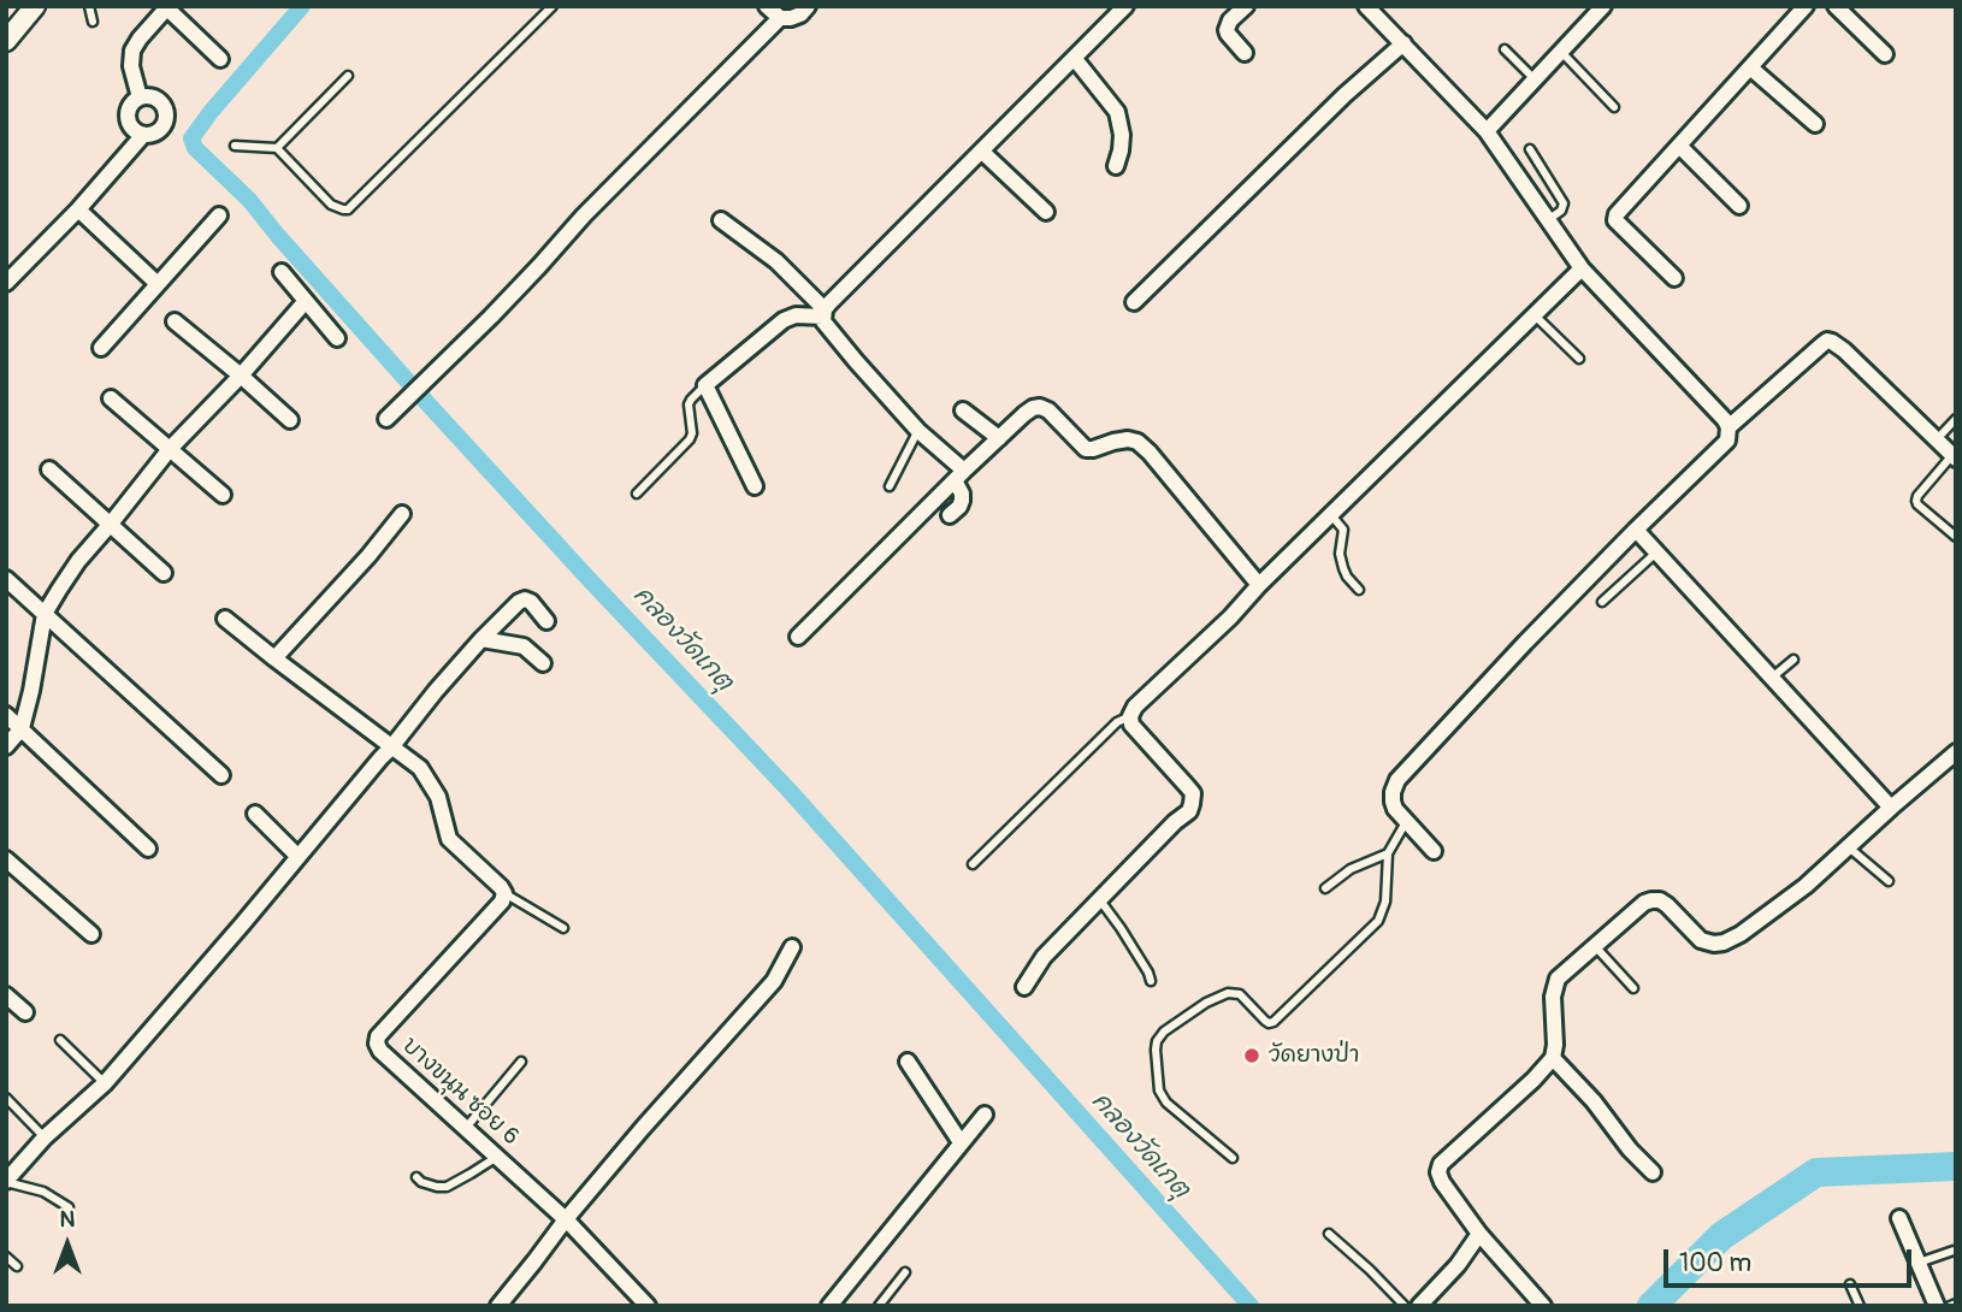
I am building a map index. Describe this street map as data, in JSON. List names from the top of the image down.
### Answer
{
  "streets": {
    "street": ["บางขนุน ซอย 6"]
  },
  "water": ["คลองวัดเกตุ"],
  "places": ["วัดยางป่า"],
  "scale_bar": "100 m",
  "north": "top"
}
